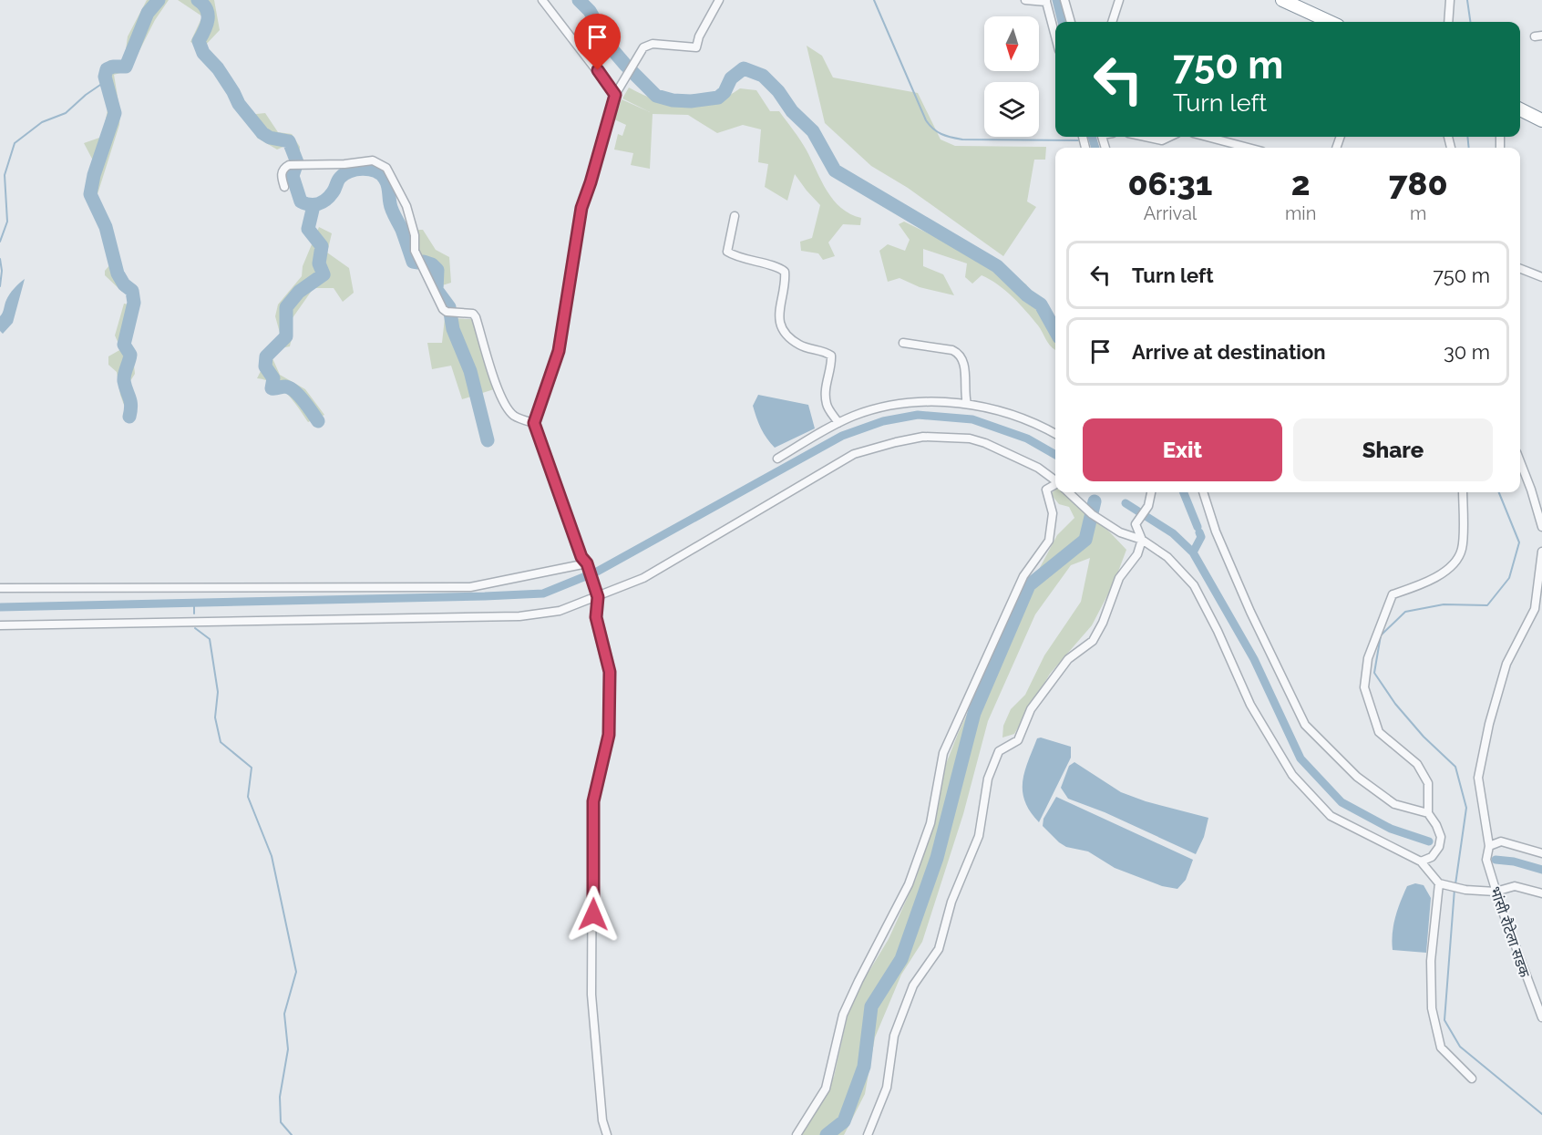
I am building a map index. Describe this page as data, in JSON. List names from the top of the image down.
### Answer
{
  "streets": {
    "street": ["भांसी रौटेला सडक"]
  },
  "north": "bottom",
  "page": {
    "turn": ["750 m", "Turn left"],
    "eta": [
      "06:31",
      "Arrival",
      "2",
      "min",
      "780",
      "m"
    ],
    "list": [
      {
        "name": "Turn left",
        "value": "750 m"
      },
      {
        "name": "Arrive at destination",
        "value": "30 m"
      }
    ],
    "buttons": ["Exit", "Share"]
  }
}
